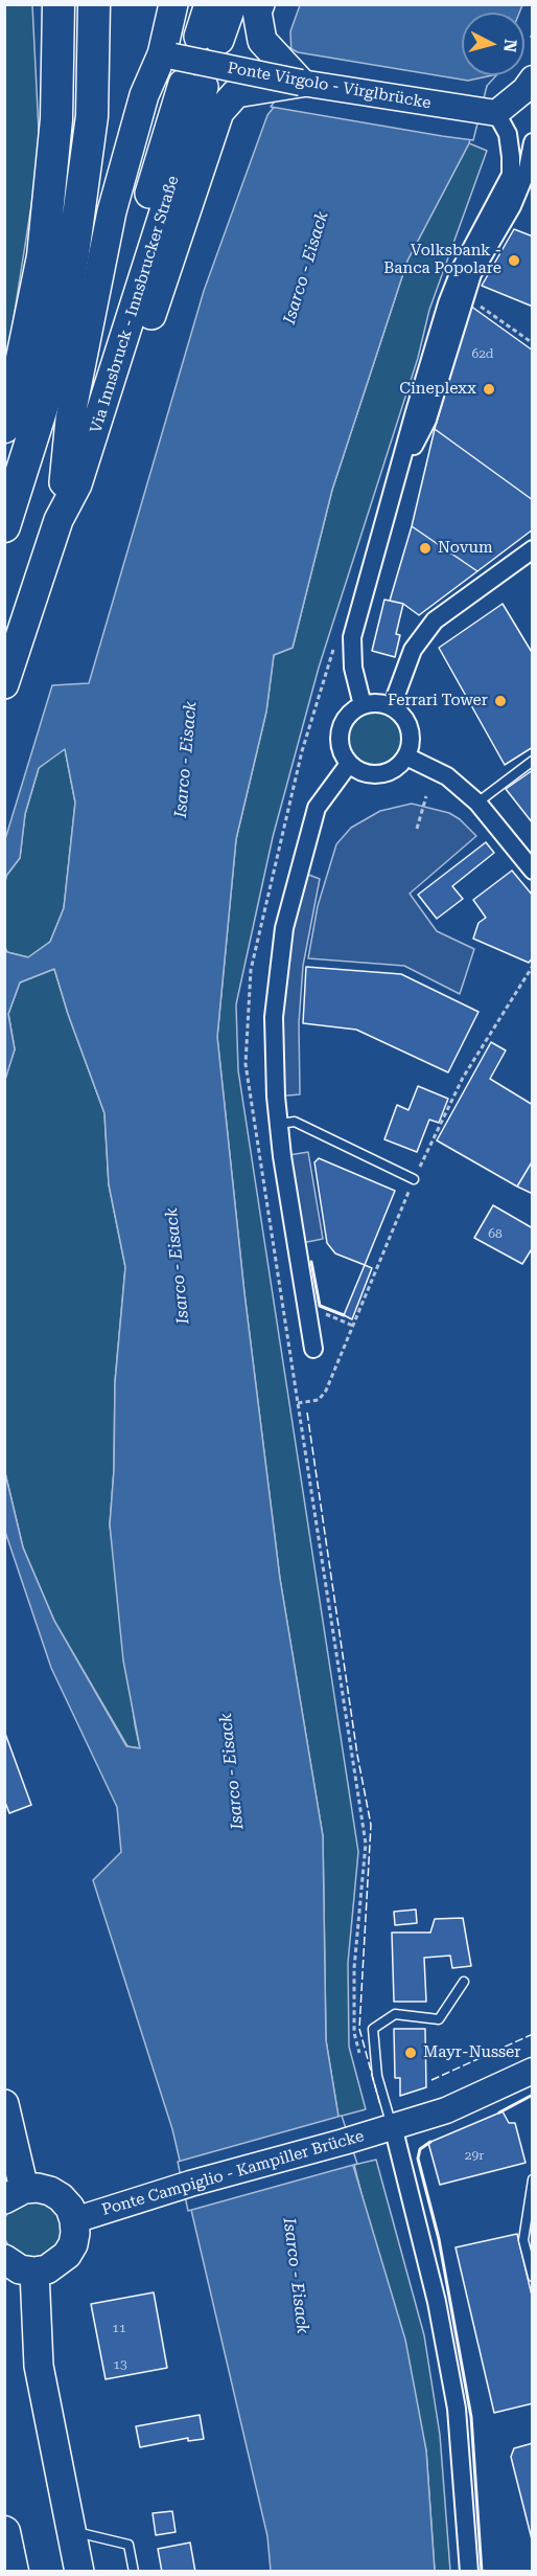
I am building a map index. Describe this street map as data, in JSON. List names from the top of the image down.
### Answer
{
  "streets": {
    "main road": ["Via Innsbruck - Innsbrucker Straße"],
    "street": ["Ponte Virgolo - Virglbrücke", "Ponte Campiglio - Kampiller Brücke"]
  },
  "water": ["Isarco - Eisack"],
  "places": [
    "Volksbank - Banca Popolare",
    "Cineplexx",
    "Novum",
    "Ferrari Tower",
    "Mayr-Nusser"
  ],
  "house_numbers": [
    "62d",
    "68",
    "29r",
    "11",
    "13"
  ],
  "north": "right"
}
